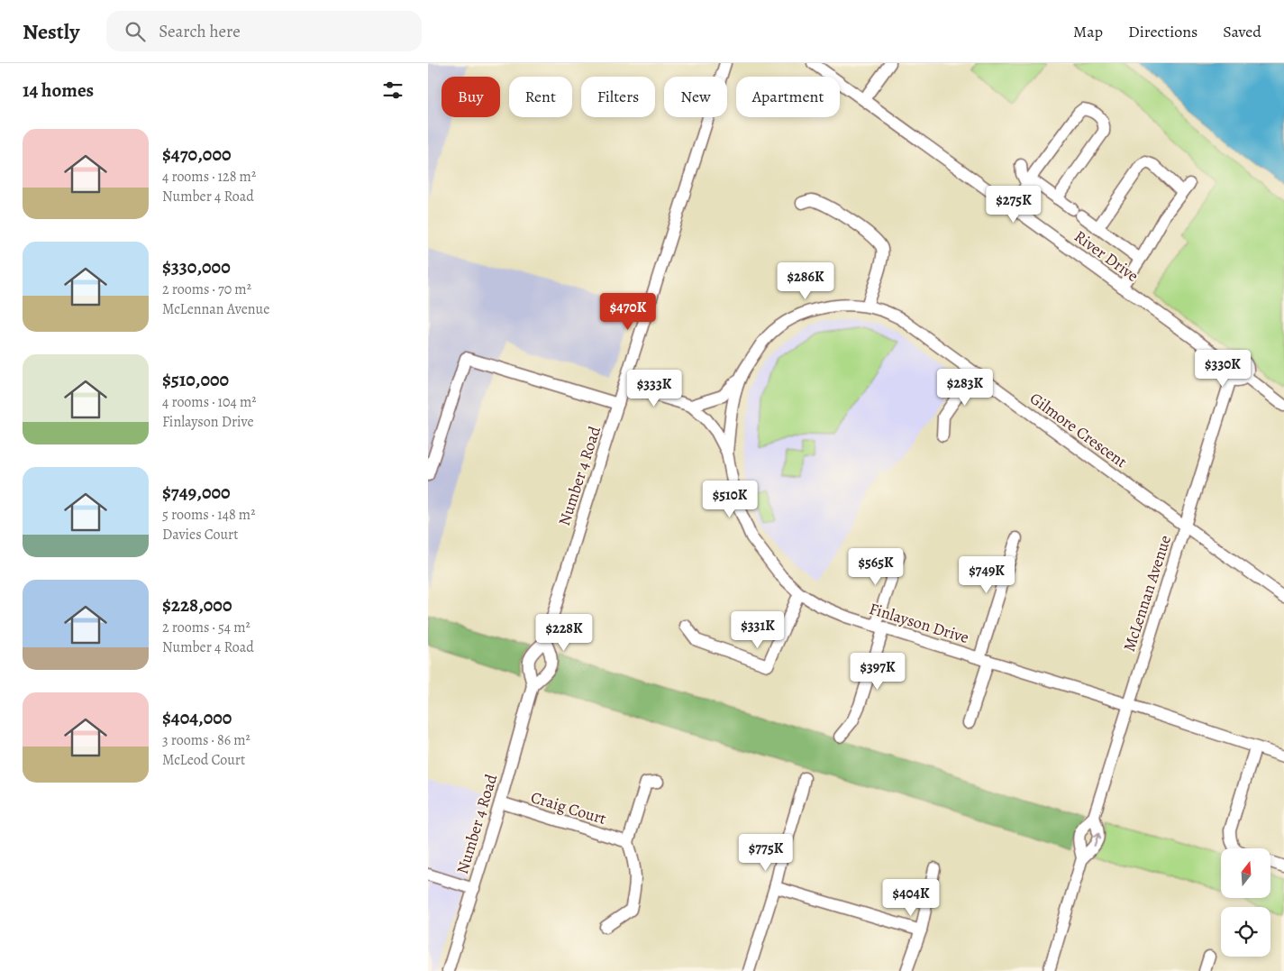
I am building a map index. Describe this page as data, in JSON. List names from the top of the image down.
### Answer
{
  "streets": {
    "street": [
      "River Drive",
      "Gilmore Crescent",
      "Number 4 Road",
      "McLennan Avenue",
      "Finlayson Drive",
      "Craig Court"
    ]
  },
  "crossings": [
    ["River Drive", "McLennan Avenue"],
    ["Gilmore Crescent", "McLennan Avenue"],
    ["Gilmore Crescent", "Finlayson Drive"],
    ["Number 4 Road", "Finlayson Drive"],
    ["Number 4 Road", "Craig Court"],
    ["McLennan Avenue", "Finlayson Drive"]
  ],
  "north": "top",
  "page": {
    "header": "Nestly",
    "search": "Search here",
    "nav": ["Map", "Directions", "Saved"],
    "heading": "14 homes",
    "chip": [
      "Buy",
      "Rent",
      "Filters",
      "New",
      "Apartment"
    ],
    "list": [
      {
        "name": "$470,000",
        "note": "4 rooms · 128 m² · Number 4 Road"
      },
      {
        "name": "$330,000",
        "note": "2 rooms · 70 m² · McLennan Avenue"
      },
      {
        "name": "$510,000",
        "note": "4 rooms · 104 m² · Finlayson Drive"
      },
      {
        "name": "$749,000",
        "note": "5 rooms · 148 m² · Davies Court"
      },
      {
        "name": "$228,000",
        "note": "2 rooms · 54 m² · Number 4 Road"
      },
      {
        "name": "$404,000",
        "note": "3 rooms · 86 m² · McLeod Court"
      }
    ],
    "price": [
      "$275K",
      "$286K",
      "$470K",
      "$330K",
      "$283K",
      "$333K",
      "$510K",
      "$565K",
      "$749K",
      "$331K",
      "$228K",
      "$397K",
      "$775K",
      "$404K"
    ]
  }
}
